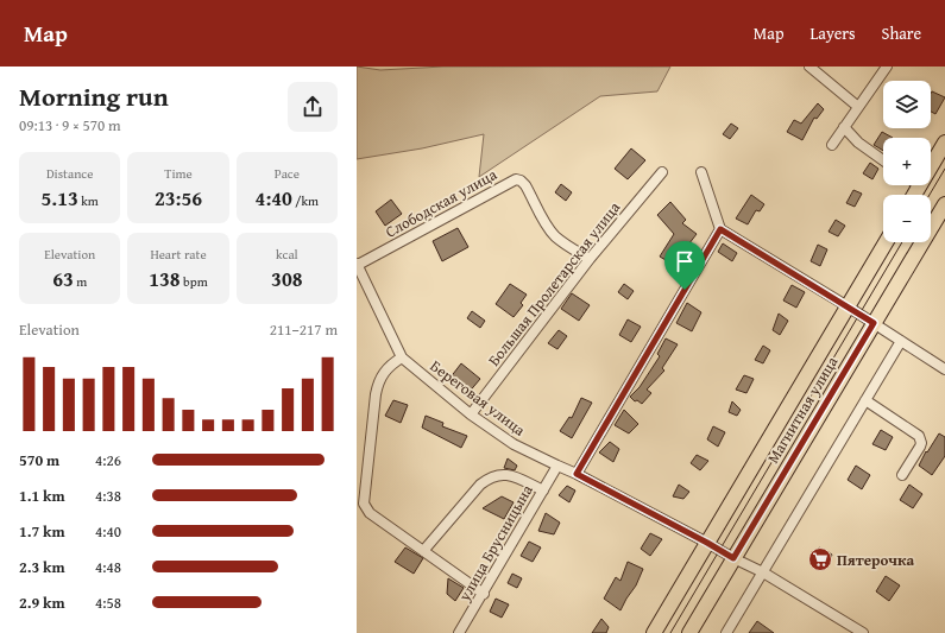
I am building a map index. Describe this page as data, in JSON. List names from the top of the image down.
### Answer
{
  "streets": {
    "main road": ["Магнитная улица"],
    "street": [
      "Слободская улица",
      "Большая Пролетарская улица",
      "Береговая улица",
      "улица Брусницына"
    ]
  },
  "crossings": [
    ["Слободская улица", "Большая Пролетарская улица"],
    ["Слободская улица", "Береговая улица"],
    ["Большая Пролетарская улица", "Береговая улица"],
    ["Береговая улица", "Магнитная улица"],
    ["Береговая улица", "улица Брусницына"]
  ],
  "places": {
    "supermarket": ["Пятерочка"]
  },
  "page": {
    "header": "Map",
    "nav": ["Map", "Layers", "Share"],
    "heading": ["Morning run", "09:13 · 9 × 570 m"],
    "map_buttons": ["+", "−"],
    "stats": [
      ["Distance", "5.13 km"],
      ["Time", "23:56"],
      ["Pace", "4:40 /km"],
      ["Elevation", "63 m"],
      ["Heart rate", "138 bpm"],
      ["kcal", "308"]
    ],
    "chart": ["Elevation", "211–217 m"],
    "list": [
      {
        "name": "570 m",
        "note": "4:26"
      },
      {
        "name": "1.1 km",
        "note": "4:38"
      },
      {
        "name": "1.7 km",
        "note": "4:40"
      },
      {
        "name": "2.3 km",
        "note": "4:48"
      },
      {
        "name": "2.9 km",
        "note": "4:58"
      }
    ]
  }
}
